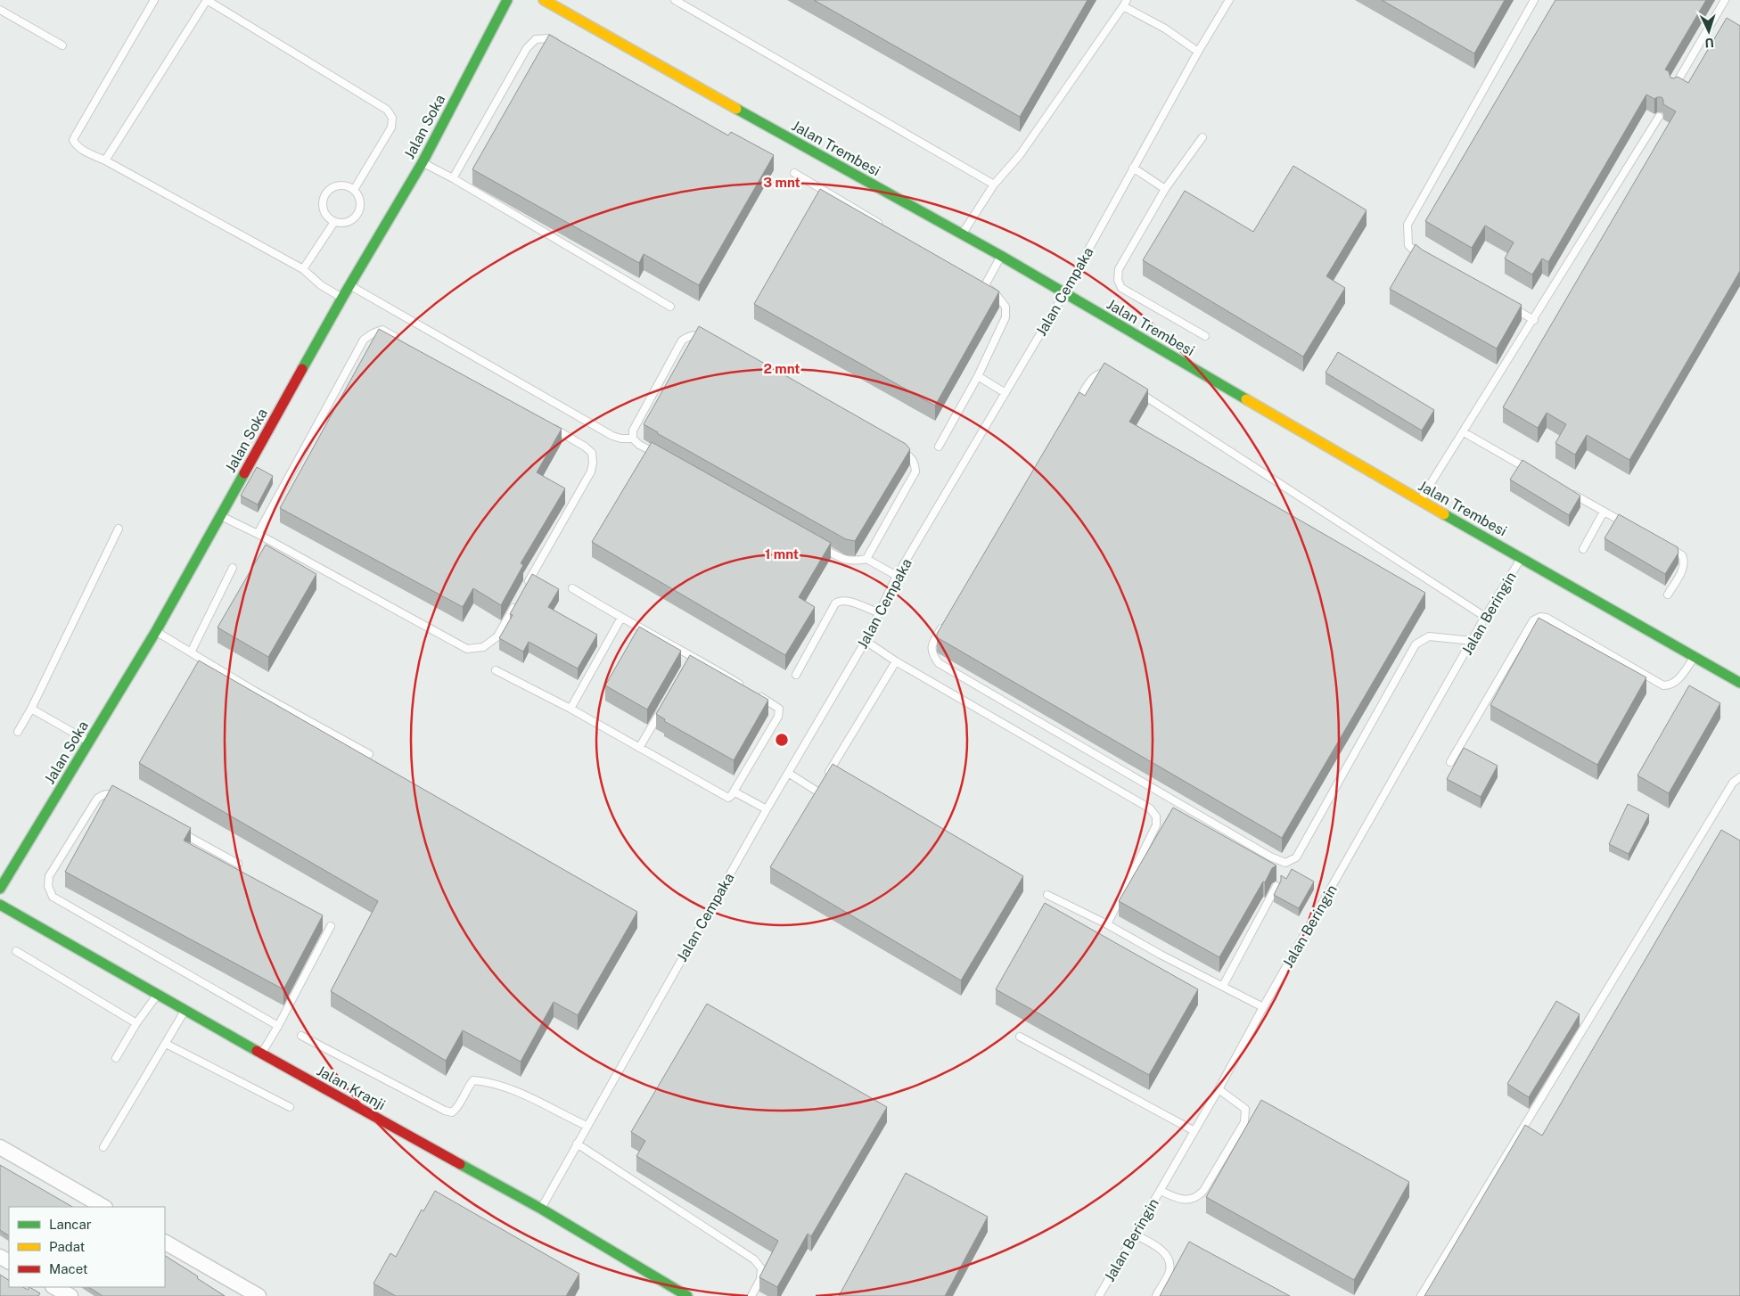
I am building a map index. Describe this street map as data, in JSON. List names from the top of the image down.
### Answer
{
  "streets": {
    "street": ["Jalan Soka", "Jalan Trembesi", "Jalan Kranji"],
    "lane": ["Jalan Cempaka", "Jalan Beringin"]
  },
  "crossings": [
    ["Jalan Trembesi", "Jalan Cempaka"],
    ["Jalan Trembesi", "Jalan Beringin"],
    ["Jalan Cempaka", "Jalan Kranji"]
  ],
  "legend": ["Lancar", "Padat", "Macet"],
  "north": "bottom",
  "rings": ["3 mnt", "2 mnt", "1 mnt"]
}
